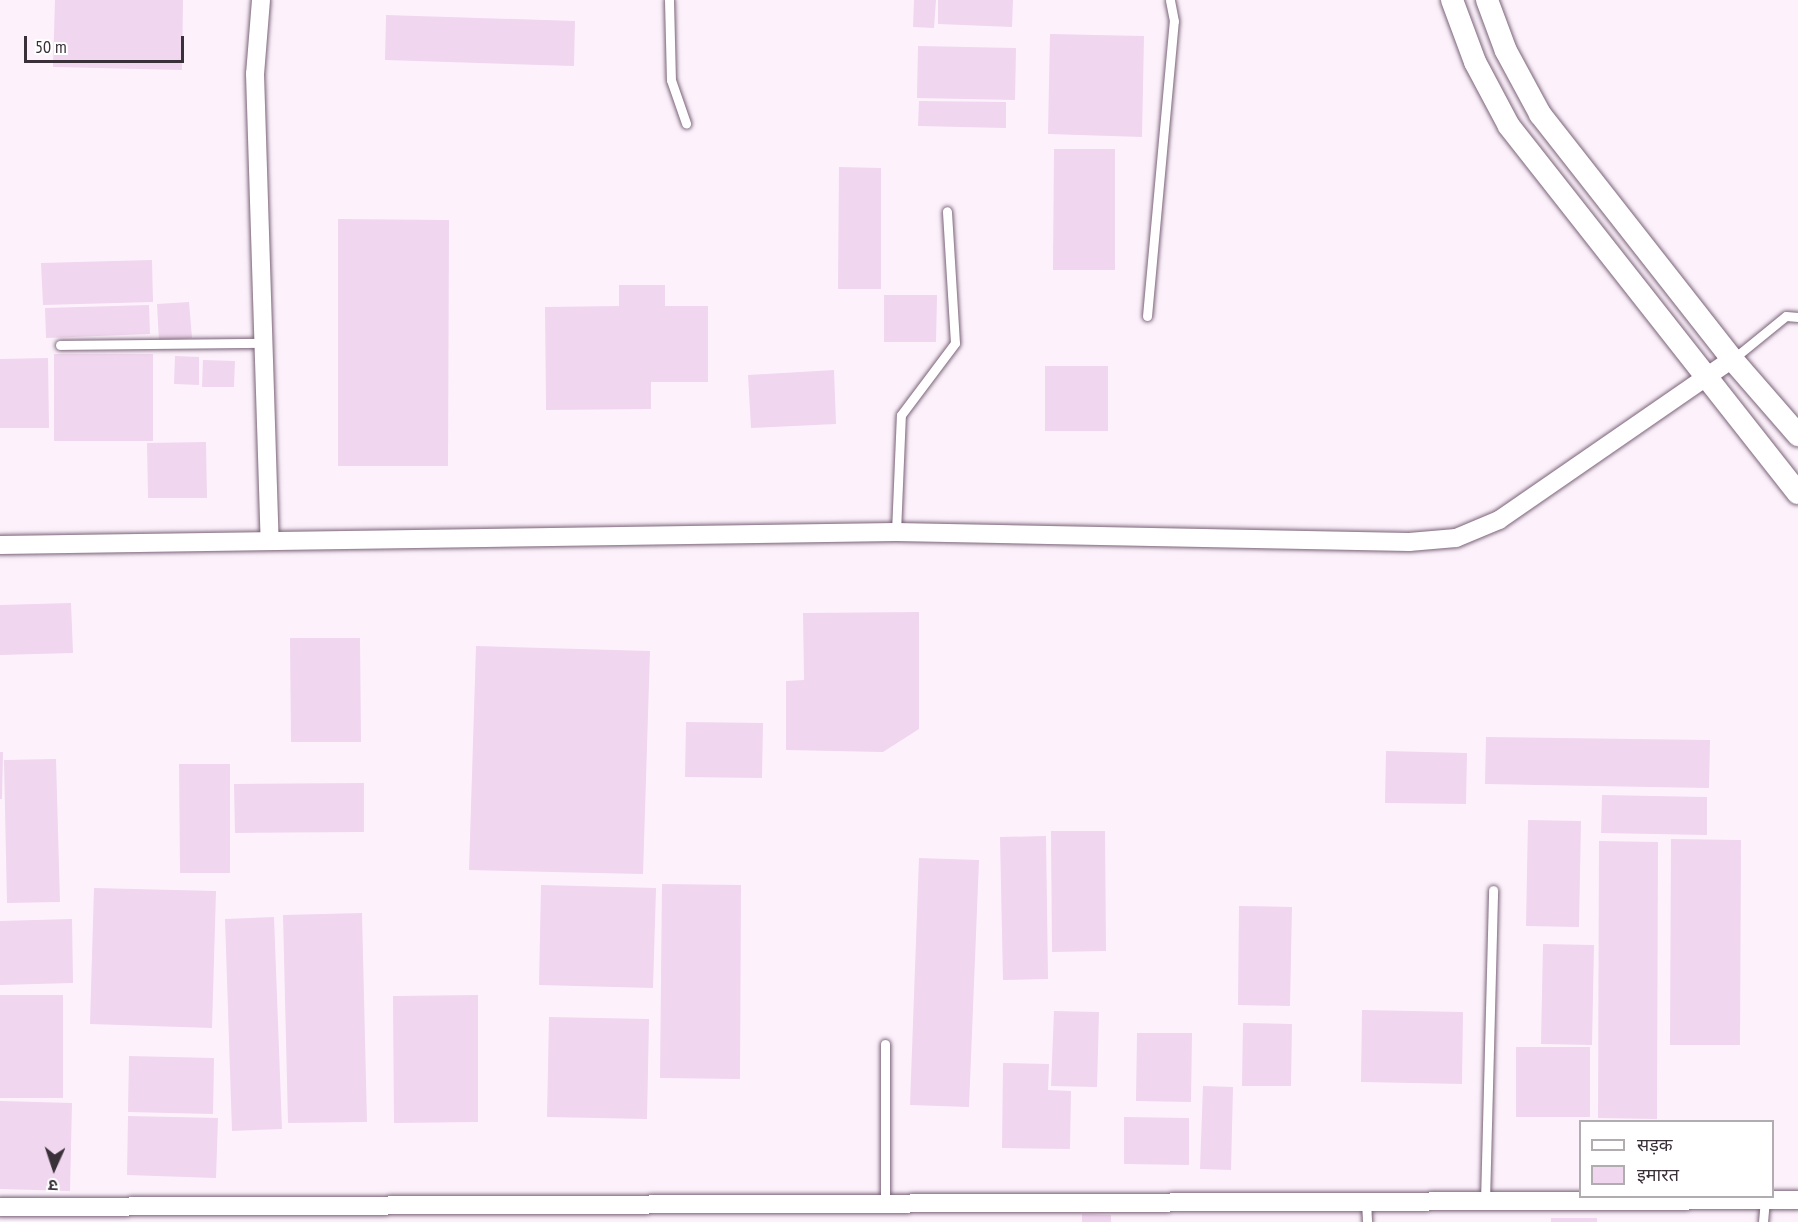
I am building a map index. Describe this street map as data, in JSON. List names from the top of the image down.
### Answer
{
  "legend": ["सड़क", "इमारत"],
  "scale_bar": "50 m",
  "north": "bottom"
}
